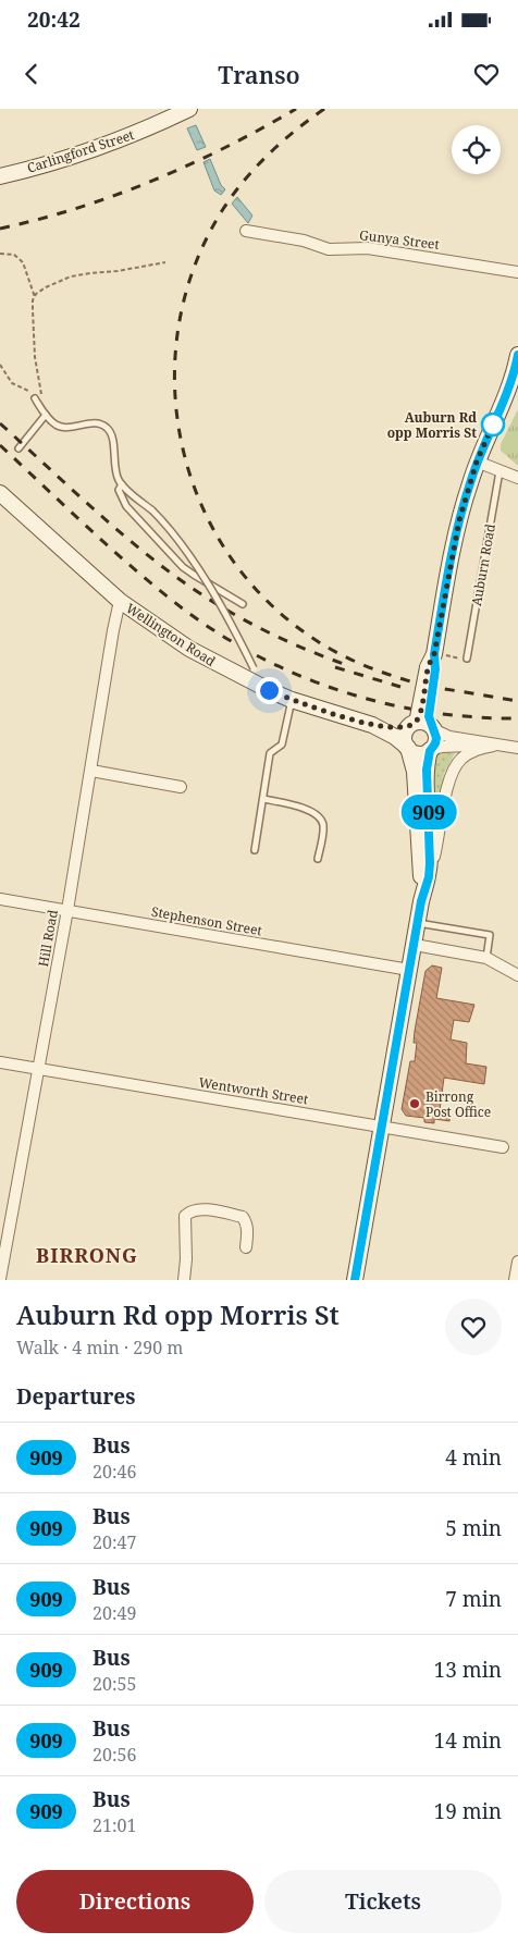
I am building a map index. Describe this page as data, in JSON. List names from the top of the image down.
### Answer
{
  "streets": {
    "main road": ["Carlingford Street", "Wellington Road"],
    "street": [
      "Gunya Street",
      "Stephenson Street",
      "Hill Road",
      "Wentworth Street"
    ],
    "lane": ["Auburn Road"]
  },
  "crossings": [
    ["Wellington Road", "Hill Road"],
    ["Stephenson Street", "Hill Road"],
    ["Hill Road", "Wentworth Street"]
  ],
  "districts": ["BIRRONG"],
  "places": ["Auburn Rd opp Morris St", "Birrong Post Office"],
  "lines": ["bus line 909"],
  "page": {
    "status": "20:42",
    "header": "Transo",
    "on_map": "909",
    "heading": [
      ["Auburn Rd opp Morris St", "Walk · 4 min · 290 m"],
      "Departures"
    ],
    "list": [
      {
        "mark": "909",
        "name": "Bus",
        "note": "20:46",
        "value": "4 min"
      },
      {
        "mark": "909",
        "name": "Bus",
        "note": "20:47",
        "value": "5 min"
      },
      {
        "mark": "909",
        "name": "Bus",
        "note": "20:49",
        "value": "7 min"
      },
      {
        "mark": "909",
        "name": "Bus",
        "note": "20:55",
        "value": "13 min"
      },
      {
        "mark": "909",
        "name": "Bus",
        "note": "20:56",
        "value": "14 min"
      },
      {
        "mark": "909",
        "name": "Bus",
        "note": "21:01",
        "value": "19 min"
      }
    ],
    "buttons": ["Directions", "Tickets"]
  }
}
